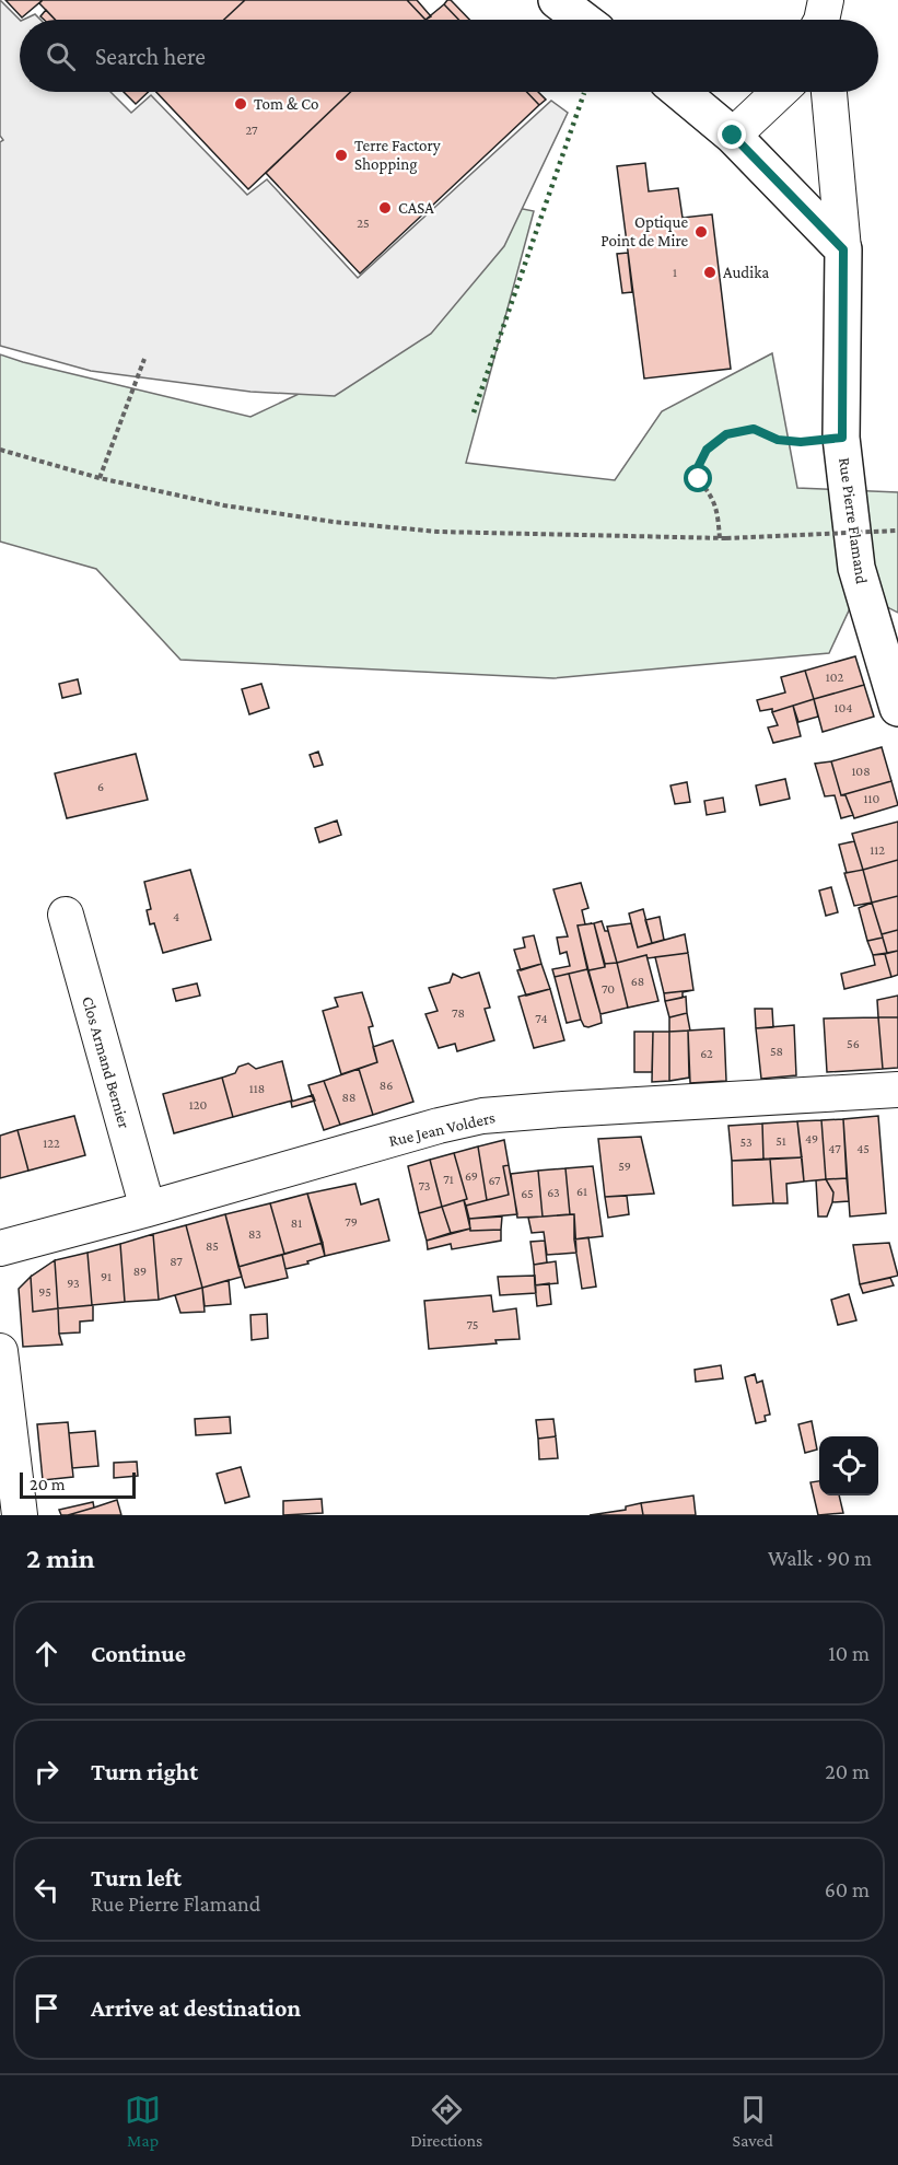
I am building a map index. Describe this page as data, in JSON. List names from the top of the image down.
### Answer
{
  "streets": {
    "main road": ["Rue Pierre Flamand"],
    "street": ["Clos Armand Bernier", "Rue Jean Volders"]
  },
  "crossings": [
    ["Clos Armand Bernier", "Rue Jean Volders"]
  ],
  "places": [
    "Tom & Co",
    "Terre Factory Shopping",
    "CASA",
    "Optique Point de Mire",
    "Audika"
  ],
  "house_numbers": [
    "27",
    "25",
    "1",
    "102",
    "104",
    "108",
    "6",
    "110",
    "112",
    "4",
    "68",
    "70",
    "78",
    "74",
    "56",
    "58",
    "62",
    "86",
    "118",
    "88",
    "120",
    "49",
    "51",
    "53",
    "122",
    "47",
    "45",
    "59",
    "69",
    "71",
    "67",
    "73",
    "61",
    "63",
    "65",
    "79",
    "81",
    "83",
    "85",
    "87",
    "89",
    "91",
    "93",
    "95",
    "75"
  ],
  "scale_bar": "20 m",
  "page": {
    "search": "Search here",
    "scale": "20 m",
    "heading": ["2 min", "Walk · 90 m"],
    "list": [
      ["Continue", "10 m"],
      ["Turn right", "20 m"],
      ["Turn left", "Rue Pierre Flamand", "60 m"],
      "Arrive at destination"
    ],
    "nav": ["Map", "Directions", "Saved"]
  }
}
